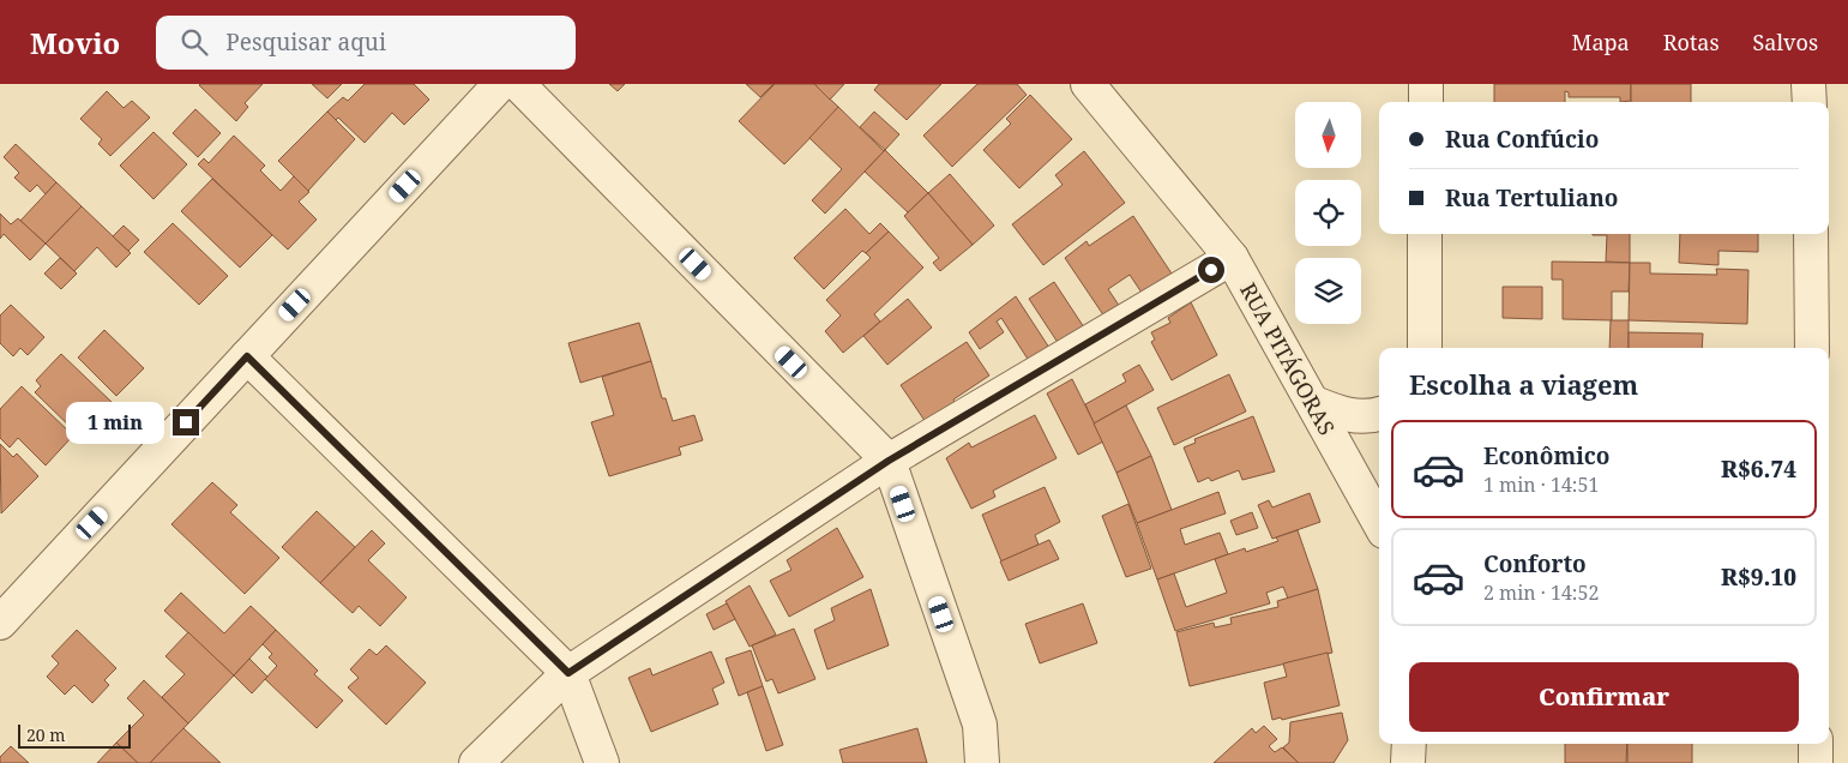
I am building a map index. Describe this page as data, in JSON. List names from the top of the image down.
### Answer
{
  "streets": {
    "street": ["RUA PITÁGORAS"]
  },
  "scale_bar": "20 m",
  "north": "bottom",
  "page": {
    "header": "Movio",
    "search": "Pesquisar aqui",
    "nav": ["Mapa", "Rotas", "Salvos"],
    "banner": ["Rua Confúcio", "Rua Tertuliano"],
    "heading": "Escolha a viagem",
    "bubble": "1 min",
    "list": [
      {
        "name": "Econômico",
        "note": "1 min · 14:51",
        "value": "R$6.74"
      },
      {
        "name": "Conforto",
        "note": "2 min · 14:52",
        "value": "R$9.10"
      }
    ],
    "buttons": "Confirmar",
    "scale": "20 m"
  }
}
